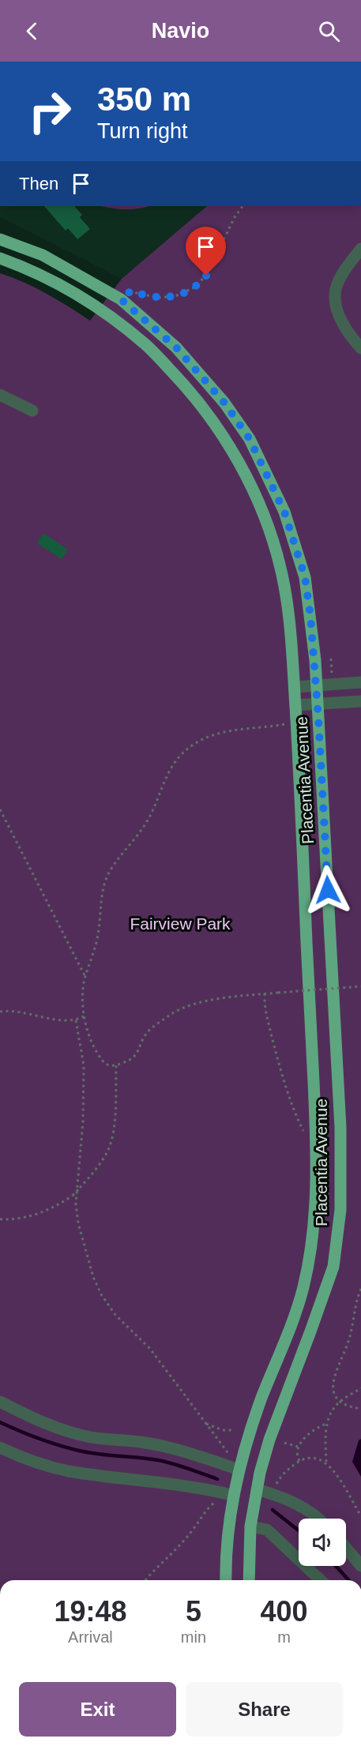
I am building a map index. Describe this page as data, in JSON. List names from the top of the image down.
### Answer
{
  "streets": {
    "main road": ["Placentia Avenue"]
  },
  "parks": ["Fairview Park"],
  "page": {
    "header": "Navio",
    "turn": ["350 m", "Turn right"],
    "then": "Then",
    "eta": [
      "19:48",
      "Arrival",
      "5",
      "min",
      "400",
      "m"
    ],
    "buttons": ["Exit", "Share"]
  }
}
